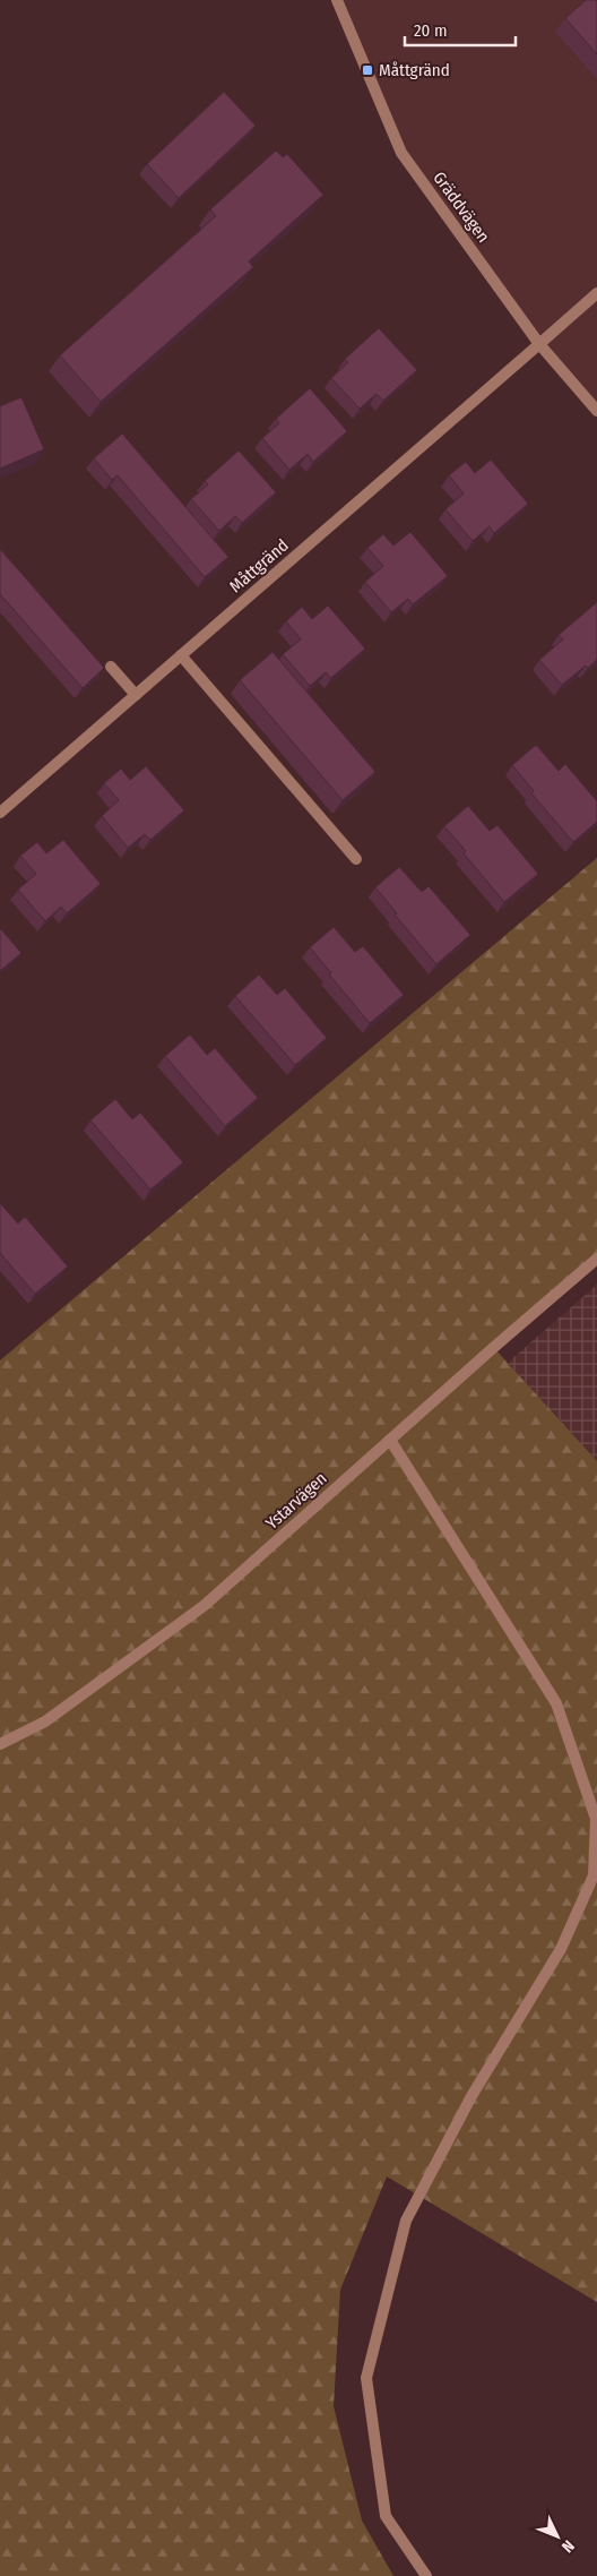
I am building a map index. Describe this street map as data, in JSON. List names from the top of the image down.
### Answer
{
  "streets": {
    "street": ["Gräddvägen", "Måttgränd", "Ystarvägen"]
  },
  "crossings": [
    ["Gräddvägen", "Måttgränd"]
  ],
  "places": {
    "transit": ["Måttgränd"]
  },
  "scale_bar": "20 m",
  "north": "bottom right"
}
